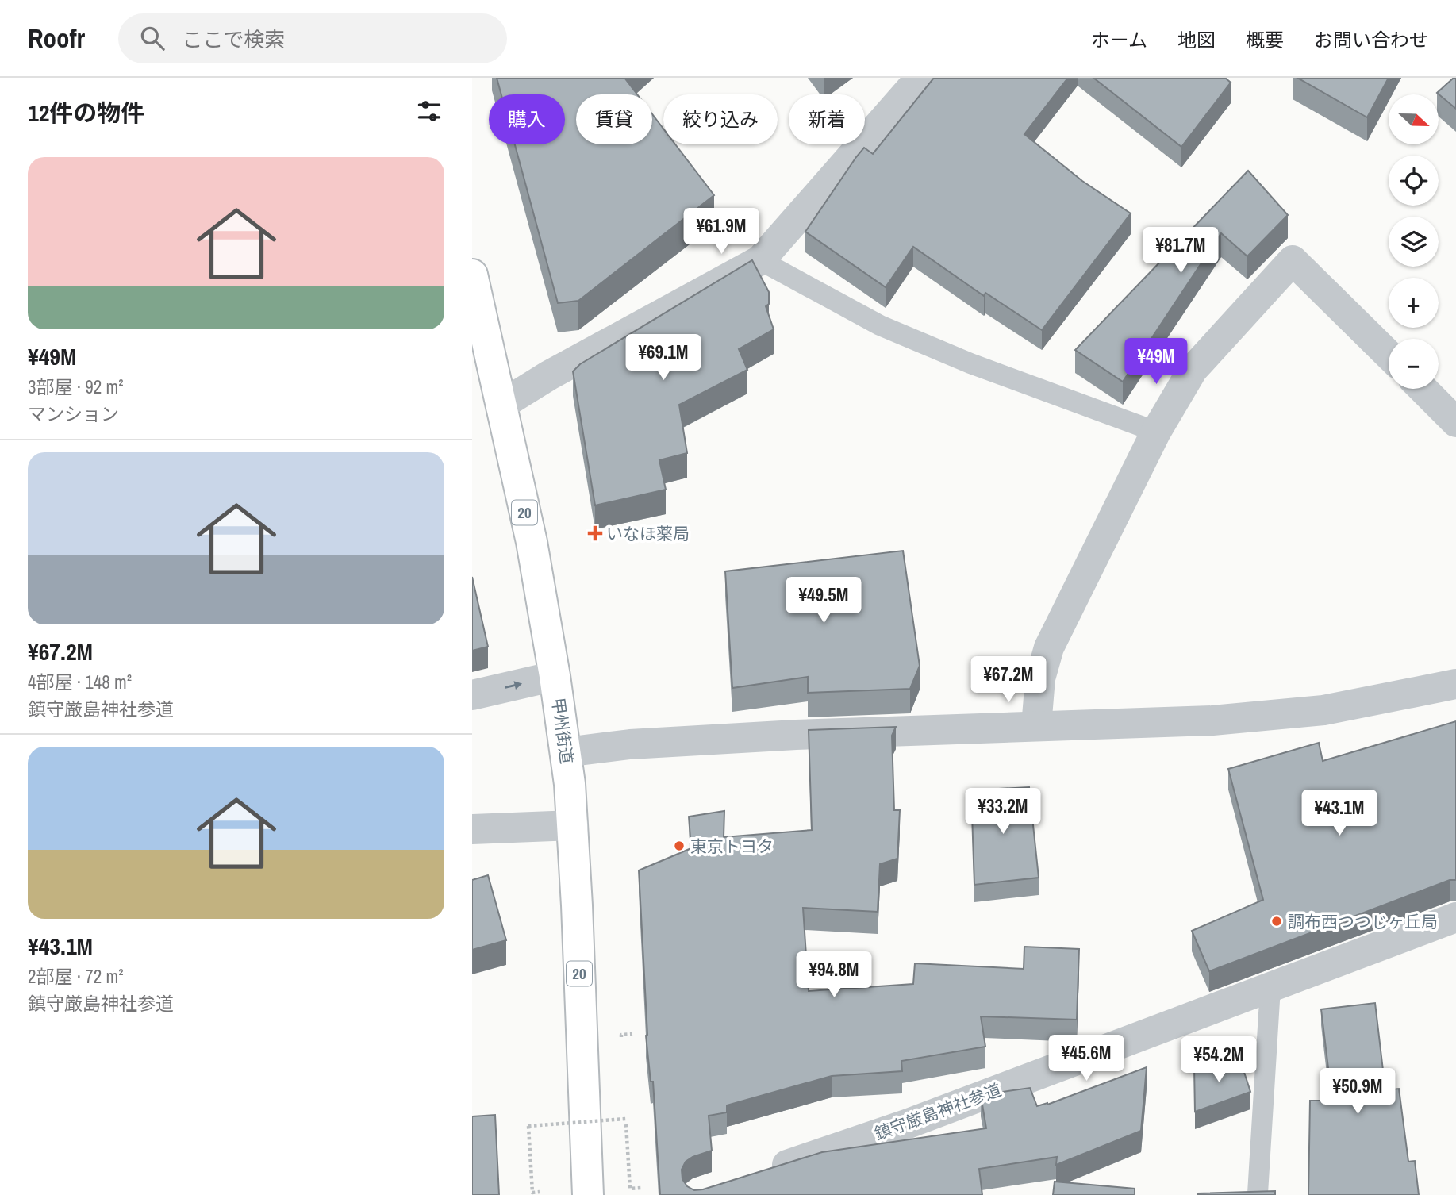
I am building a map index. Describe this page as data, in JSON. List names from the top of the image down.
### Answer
{
  "streets": {
    "highway": ["20", "甲州街道"],
    "street": ["鎮守厳島神社参道"]
  },
  "places": {
    "health": ["いなほ薬局"],
    "other": ["東京トヨタ", "調布西つつじヶ丘局"]
  },
  "north": "right",
  "page": {
    "header": "Roofr",
    "search": "ここで検索",
    "nav": [
      "ホーム",
      "地図",
      "概要",
      "お問い合わせ"
    ],
    "heading": "12件の物件",
    "map_buttons": ["+", "−"],
    "chip": [
      "購入",
      "賃貸",
      "絞り込み",
      "新着"
    ],
    "list": [
      {
        "name": "¥49M",
        "note": "3部屋 · 92 m² · マンション"
      },
      {
        "name": "¥67.2M",
        "note": "4部屋 · 148 m² · 鎮守厳島神社参道"
      },
      {
        "name": "¥43.1M",
        "note": "2部屋 · 72 m² · 鎮守厳島神社参道"
      }
    ],
    "price": [
      "¥61.9M",
      "¥81.7M",
      "¥69.1M",
      "¥49M",
      "¥49.5M",
      "¥67.2M",
      "¥33.2M",
      "¥43.1M",
      "¥94.8M",
      "¥45.6M",
      "¥54.2M",
      "¥50.9M"
    ]
  }
}
